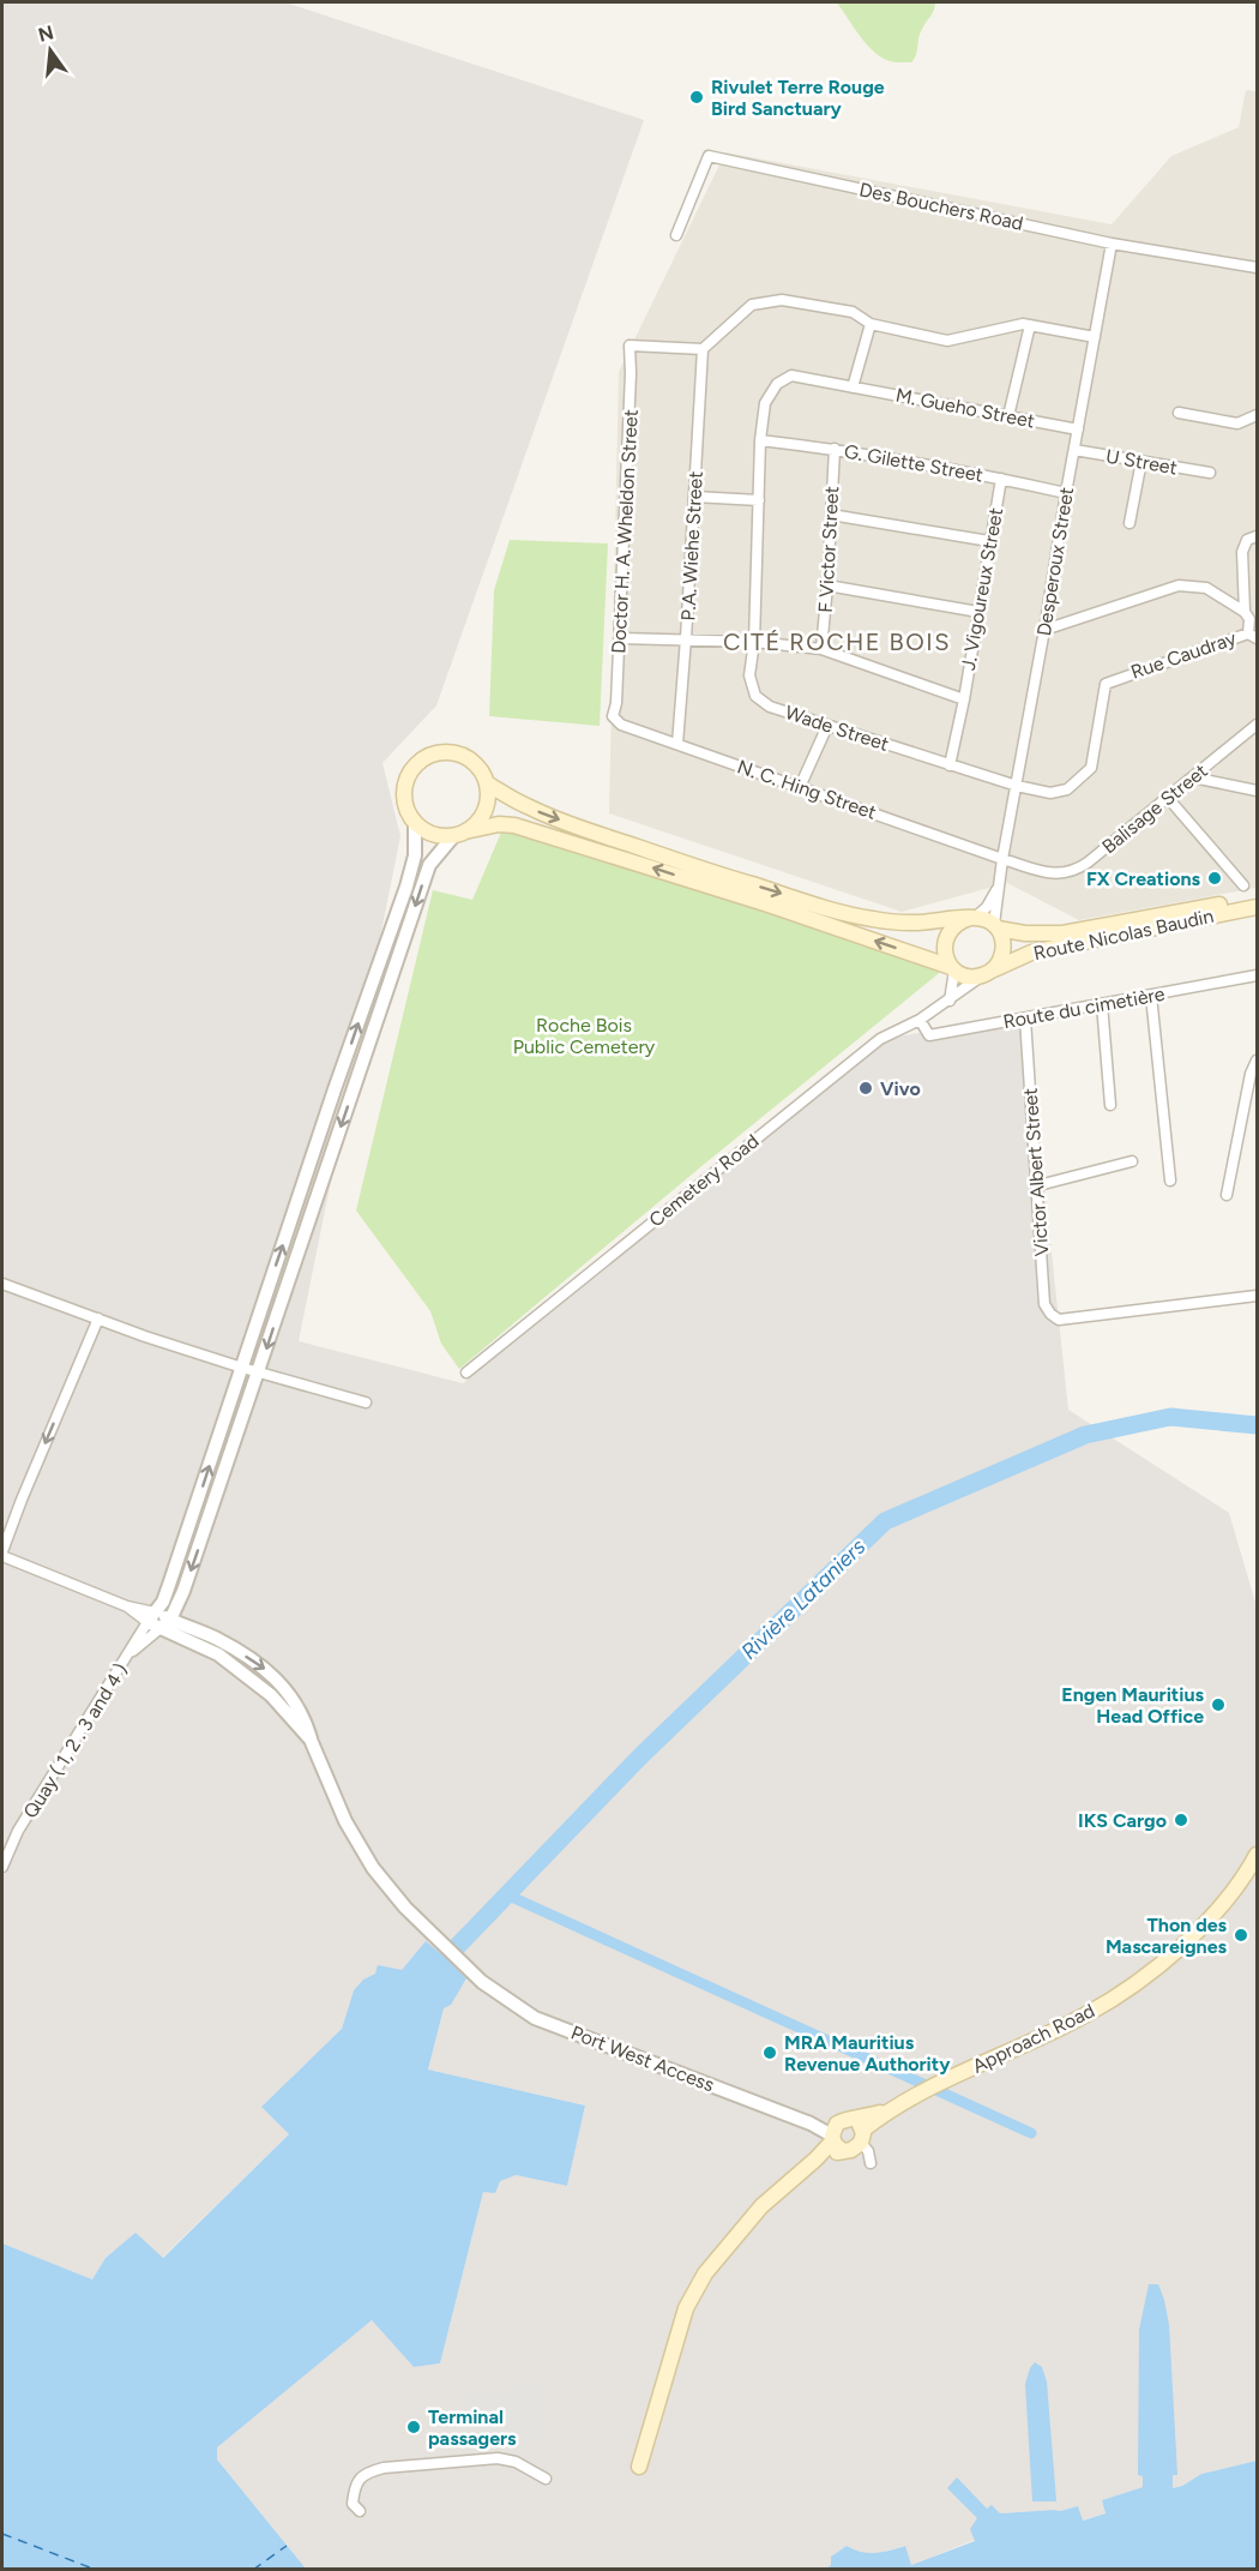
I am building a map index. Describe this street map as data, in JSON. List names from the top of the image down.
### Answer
{
  "streets": {
    "main road": ["Route Nicolas Baudin", "Approach Road"],
    "street": [
      "Des Bouchers Road",
      "M. Gueho Street",
      "U Street",
      "G. Gilette Street",
      "Doctor H. A. Wheldon Street",
      "P.A. Wiehe Street",
      "F Victor Street",
      "Desperoux Street",
      "J. Vigoureux Street",
      "Rue Caudray",
      "Wade Street",
      "N. C. Hing Street",
      "Balisage Street",
      "Route du cimetière",
      "Victor Albert Street",
      "Cemetery Road",
      "Quay ( 1, 2 . 3 and 4 )",
      "Port West Access"
    ]
  },
  "crossings": [
    ["Des Bouchers Road", "Desperoux Street"],
    ["M. Gueho Street", "Desperoux Street"],
    ["M. Gueho Street", "Wade Street"],
    ["U Street", "Desperoux Street"],
    ["G. Gilette Street", "F Victor Street"],
    ["G. Gilette Street", "Desperoux Street"],
    ["G. Gilette Street", "J. Vigoureux Street"],
    ["G. Gilette Street", "Wade Street"],
    ["Doctor H. A. Wheldon Street", "P.A. Wiehe Street"],
    ["Doctor H. A. Wheldon Street", "N. C. Hing Street"],
    ["P.A. Wiehe Street", "N. C. Hing Street"],
    ["Desperoux Street", "Rue Caudray"],
    ["Desperoux Street", "Wade Street"],
    ["Desperoux Street", "N. C. Hing Street"],
    ["Desperoux Street", "Balisage Street"],
    ["Desperoux Street", "Route Nicolas Baudin"],
    ["Desperoux Street", "Cemetery Road"],
    ["J. Vigoureux Street", "Wade Street"],
    ["Rue Caudray", "Wade Street"],
    ["N. C. Hing Street", "Balisage Street"],
    ["Route Nicolas Baudin", "Cemetery Road"],
    ["Route du cimetière", "Victor Albert Street"],
    ["Route du cimetière", "Cemetery Road"],
    ["Quay ( 1, 2 . 3 and 4 )", "Port West Access"]
  ],
  "districts": ["CITÉ ROCHE BOIS"],
  "water": ["Rivière Lataniers"],
  "parks": ["Roche Bois Public Cemetery"],
  "places": [
    "Rivulet Terre Rouge Bird Sanctuary",
    "FX Creations",
    "Vivo",
    "Engen Mauritius Head Office",
    "IKS Cargo",
    "Thon des Mascareignes",
    "MRA Mauritius Revenue Authority",
    "Terminal passagers"
  ],
  "north": "top"
}
